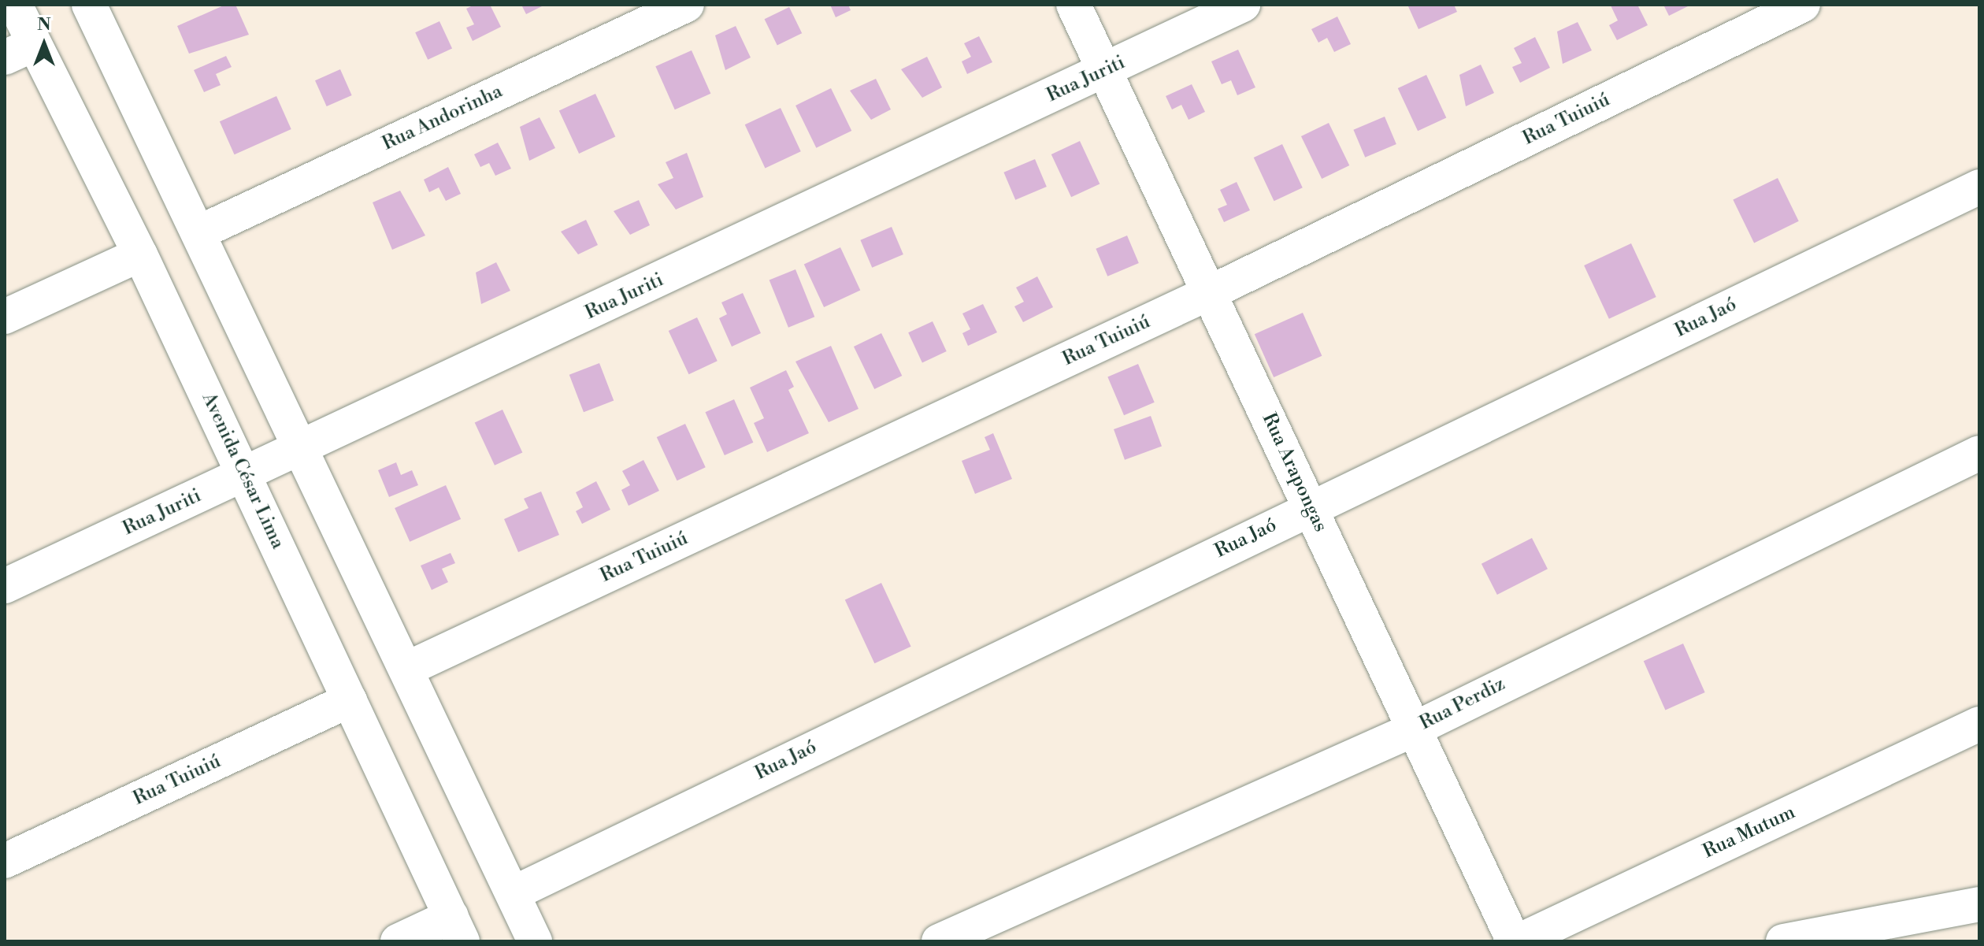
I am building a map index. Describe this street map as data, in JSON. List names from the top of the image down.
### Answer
{
  "streets": {
    "street": [
      "Rua Juriti",
      "Rua Andorinha",
      "Rua Tuiuiú",
      "Rua Jaó",
      "Avenida César Lima",
      "Rua Arapongas",
      "Rua Perdiz",
      "Rua Mutum"
    ]
  },
  "crossings": [
    ["Rua Juriti", "Avenida César Lima"],
    ["Rua Juriti", "Rua Arapongas"],
    ["Rua Tuiuiú", "Avenida César Lima"],
    ["Rua Tuiuiú", "Rua Arapongas"],
    ["Rua Jaó", "Rua Arapongas"],
    ["Rua Arapongas", "Rua Perdiz"]
  ],
  "north": "top"
}
